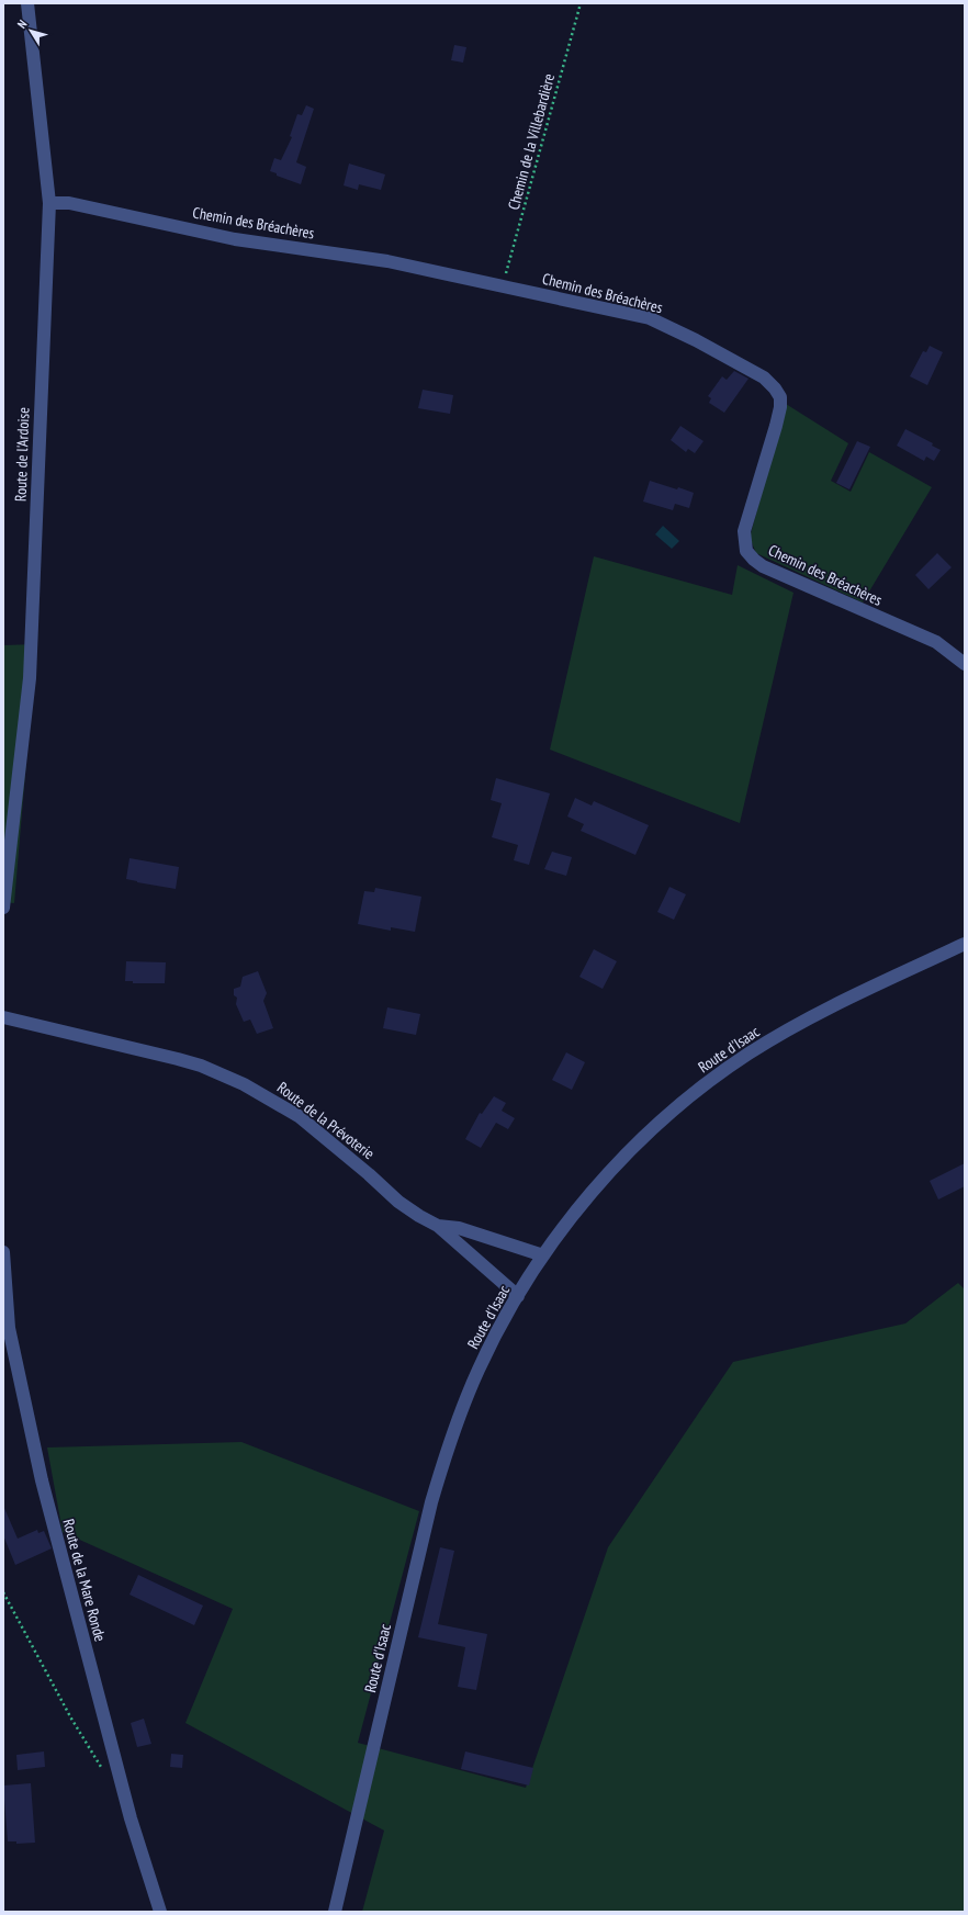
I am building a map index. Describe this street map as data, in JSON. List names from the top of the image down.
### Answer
{
  "streets": {
    "street": [
      "Chemin des Bréachères",
      "Route de l'Ardoise",
      "Route d'Isaac",
      "Route de la Prévoterie",
      "Route de la Mare Ronde"
    ],
    "path": ["Chemin de la Villebardière"]
  },
  "crossings": [
    ["Chemin de la Villebardière", "Chemin des Bréachères"],
    ["Chemin des Bréachères", "Route de l'Ardoise"],
    ["Route d'Isaac", "Route de la Prévoterie"]
  ],
  "north": "top left"
}
